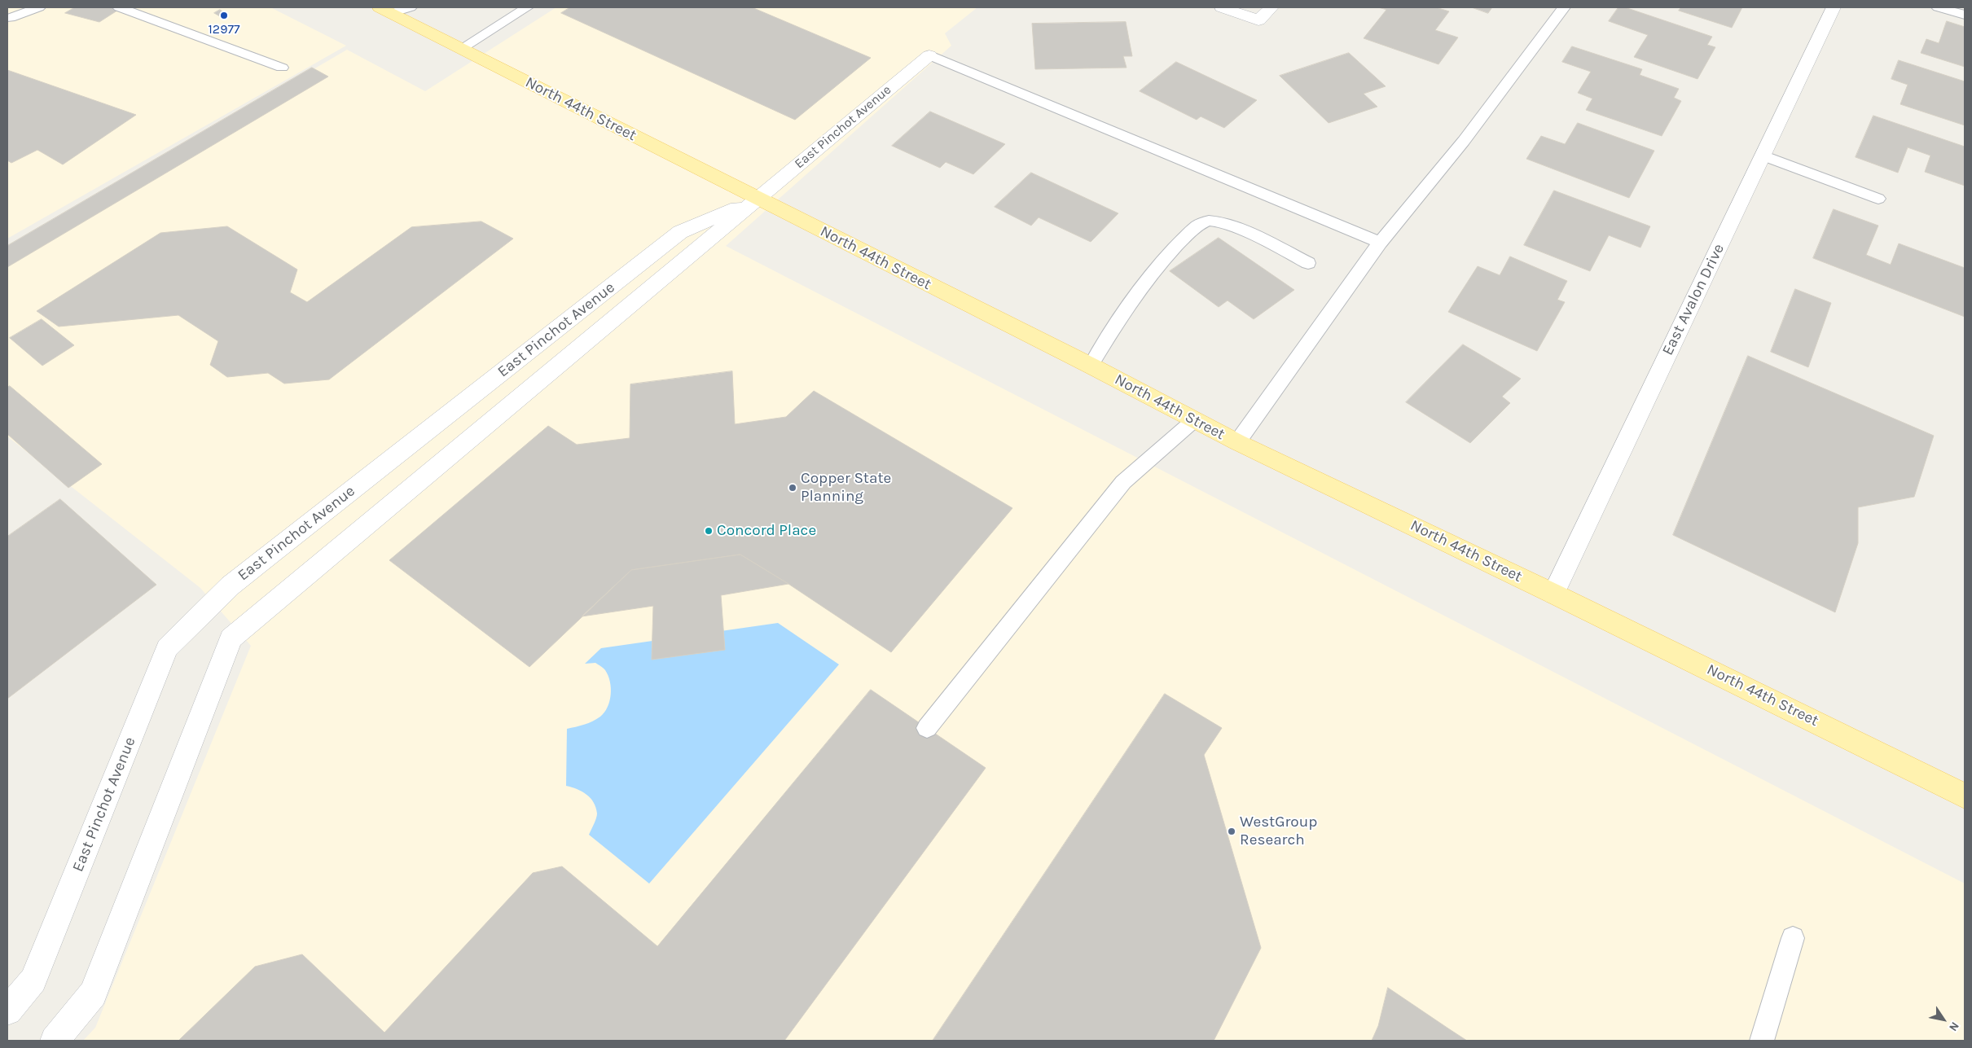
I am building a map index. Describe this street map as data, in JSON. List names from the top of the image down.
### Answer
{
  "streets": {
    "main road": ["North 44th Street"],
    "street": ["East Pinchot Avenue", "East Avalon Drive"]
  },
  "crossings": [
    ["North 44th Street", "East Pinchot Avenue"],
    ["North 44th Street", "East Avalon Drive"]
  ],
  "places": [
    "12977",
    "Copper State Planning",
    "Concord Place",
    "WestGroup Research"
  ],
  "north": "bottom right"
}
